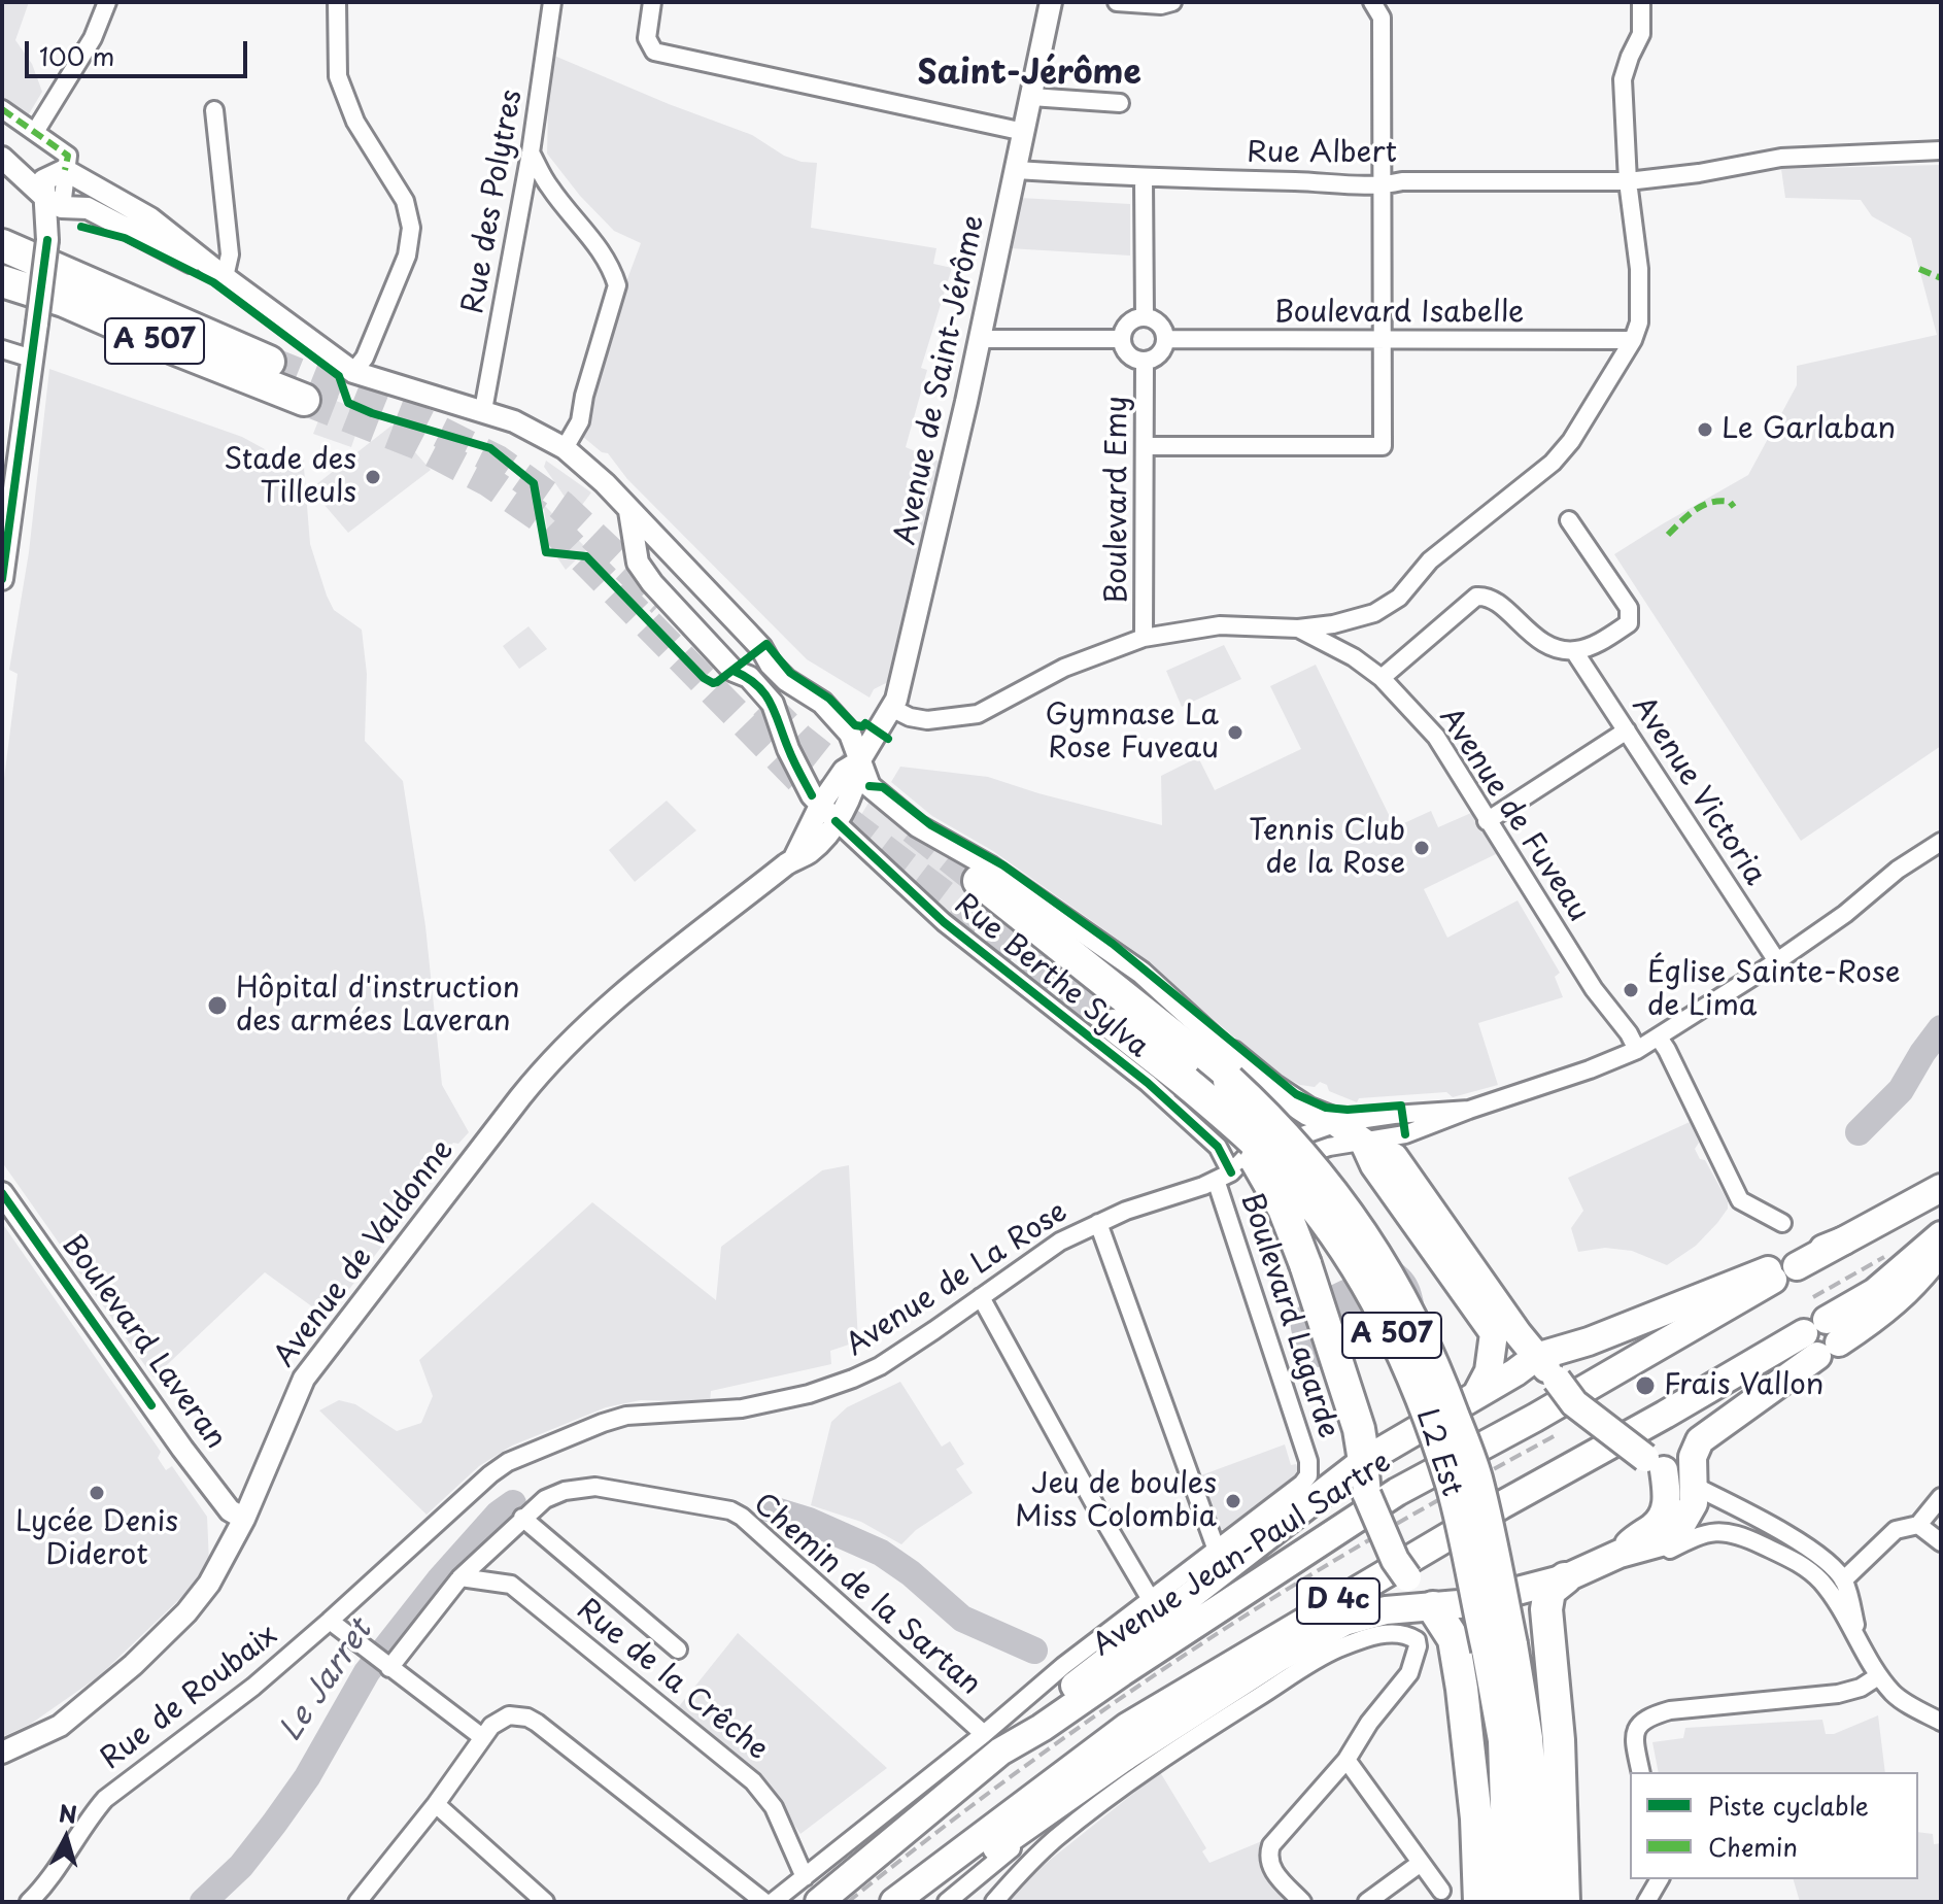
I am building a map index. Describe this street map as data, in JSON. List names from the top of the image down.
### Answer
{
  "streets": {
    "highway": ["A 507", "L2 Est"],
    "main road": ["Rue Berthe Sylva", "Avenue Jean-Paul Sartre", "D 4c"],
    "street": [
      "Rue Albert",
      "Rue des Polytres",
      "Boulevard Isabelle",
      "Avenue de Saint-Jérôme",
      "Boulevard Emy",
      "Avenue Victoria",
      "Avenue de Fuveau",
      "Avenue de Valdonne",
      "Avenue de La Rose",
      "Boulevard Lagarde",
      "Boulevard Laveran",
      "Chemin de la Sartan",
      "Rue de la Crêche",
      "Rue de Roubaix"
    ]
  },
  "crossings": [
    ["Rue Albert", "Avenue de Saint-Jérôme"],
    ["Rue des Polytres", "Rue Berthe Sylva"],
    ["Boulevard Isabelle", "Boulevard Emy"],
    ["A 507", "Rue Berthe Sylva"],
    ["A 507", "L2 Est"],
    ["Avenue de Saint-Jérôme", "Avenue de Fuveau"],
    ["Avenue de Saint-Jérôme", "Rue Berthe Sylva"],
    ["Avenue de Saint-Jérôme", "Avenue de Valdonne"],
    ["Boulevard Emy", "Avenue de Fuveau"],
    ["Rue Berthe Sylva", "Avenue de Valdonne"],
    ["Rue Berthe Sylva", "Avenue de La Rose"],
    ["Rue Berthe Sylva", "Boulevard Lagarde"],
    ["Rue Berthe Sylva", "L2 Est"],
    ["Avenue de Valdonne", "Boulevard Laveran"],
    ["Avenue de La Rose", "Boulevard Lagarde"],
    ["Avenue de La Rose", "Rue de Roubaix"],
    ["Avenue Jean-Paul Sartre", "Chemin de la Sartan"],
    ["Avenue Jean-Paul Sartre", "Rue de la Crêche"],
    ["Chemin de la Sartan", "Rue de la Crêche"]
  ],
  "districts": ["Saint-Jérôme"],
  "water": ["Le Jarret"],
  "places": [
    "Le Garlaban",
    "Stade des Tilleuls",
    "Gymnase La Rose Fuveau",
    "Tennis Club de la Rose",
    "Église Sainte-Rose de Lima",
    "Hôpital d'instruction des armées Laveran",
    "Frais Vallon",
    "Lycée Denis Diderot",
    "Jeu de boules Miss Colombia"
  ],
  "legend": ["Piste cyclable", "Chemin"],
  "scale_bar": "100 m",
  "north": "top"
}
